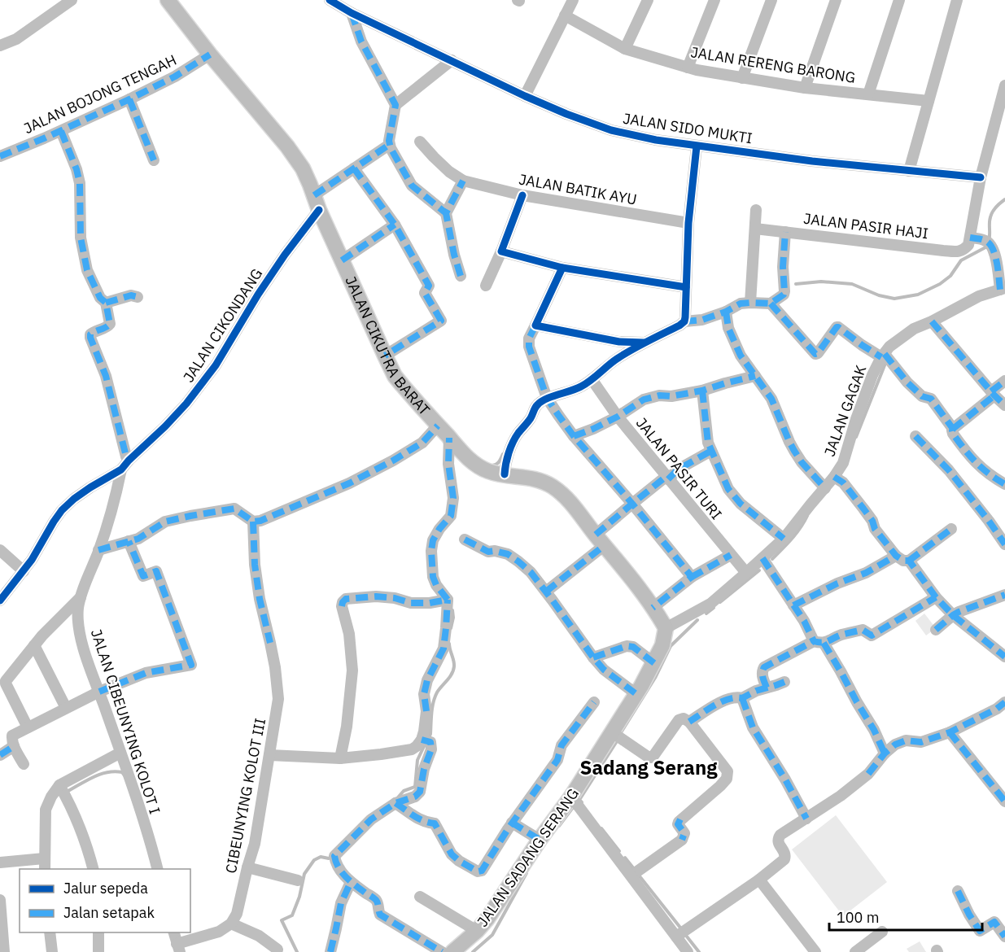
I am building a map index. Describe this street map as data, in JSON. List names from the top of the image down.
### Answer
{
  "streets": {
    "main road": ["JALAN CIKUTRA BARAT", "JALAN SADANG SERANG"],
    "street": [
      "JALAN RERENG BARONG",
      "JALAN BOJONG TENGAH",
      "JALAN SIDO MUKTI",
      "JALAN BATIK AYU",
      "JALAN PASIR HAJI",
      "JALAN CIKONDANG",
      "JALAN GAGAK",
      "JALAN PASIR TURI",
      "JALAN CIBEUNYING KOLOT I",
      "CIBEUNYING KOLOT III"
    ]
  },
  "crossings": [
    ["JALAN BOJONG TENGAH", "JALAN CIKUTRA BARAT"],
    ["JALAN CIKONDANG", "JALAN CIKUTRA BARAT"],
    ["JALAN CIKONDANG", "JALAN CIBEUNYING KOLOT I"],
    ["JALAN CIKUTRA BARAT", "JALAN GAGAK"],
    ["JALAN CIKUTRA BARAT", "JALAN SADANG SERANG"],
    ["JALAN GAGAK", "JALAN PASIR TURI"],
    ["JALAN GAGAK", "JALAN SADANG SERANG"]
  ],
  "districts": ["Sadang Serang"],
  "legend": ["Jalur sepeda", "Jalan setapak"],
  "scale_bar": "100 m"
}
